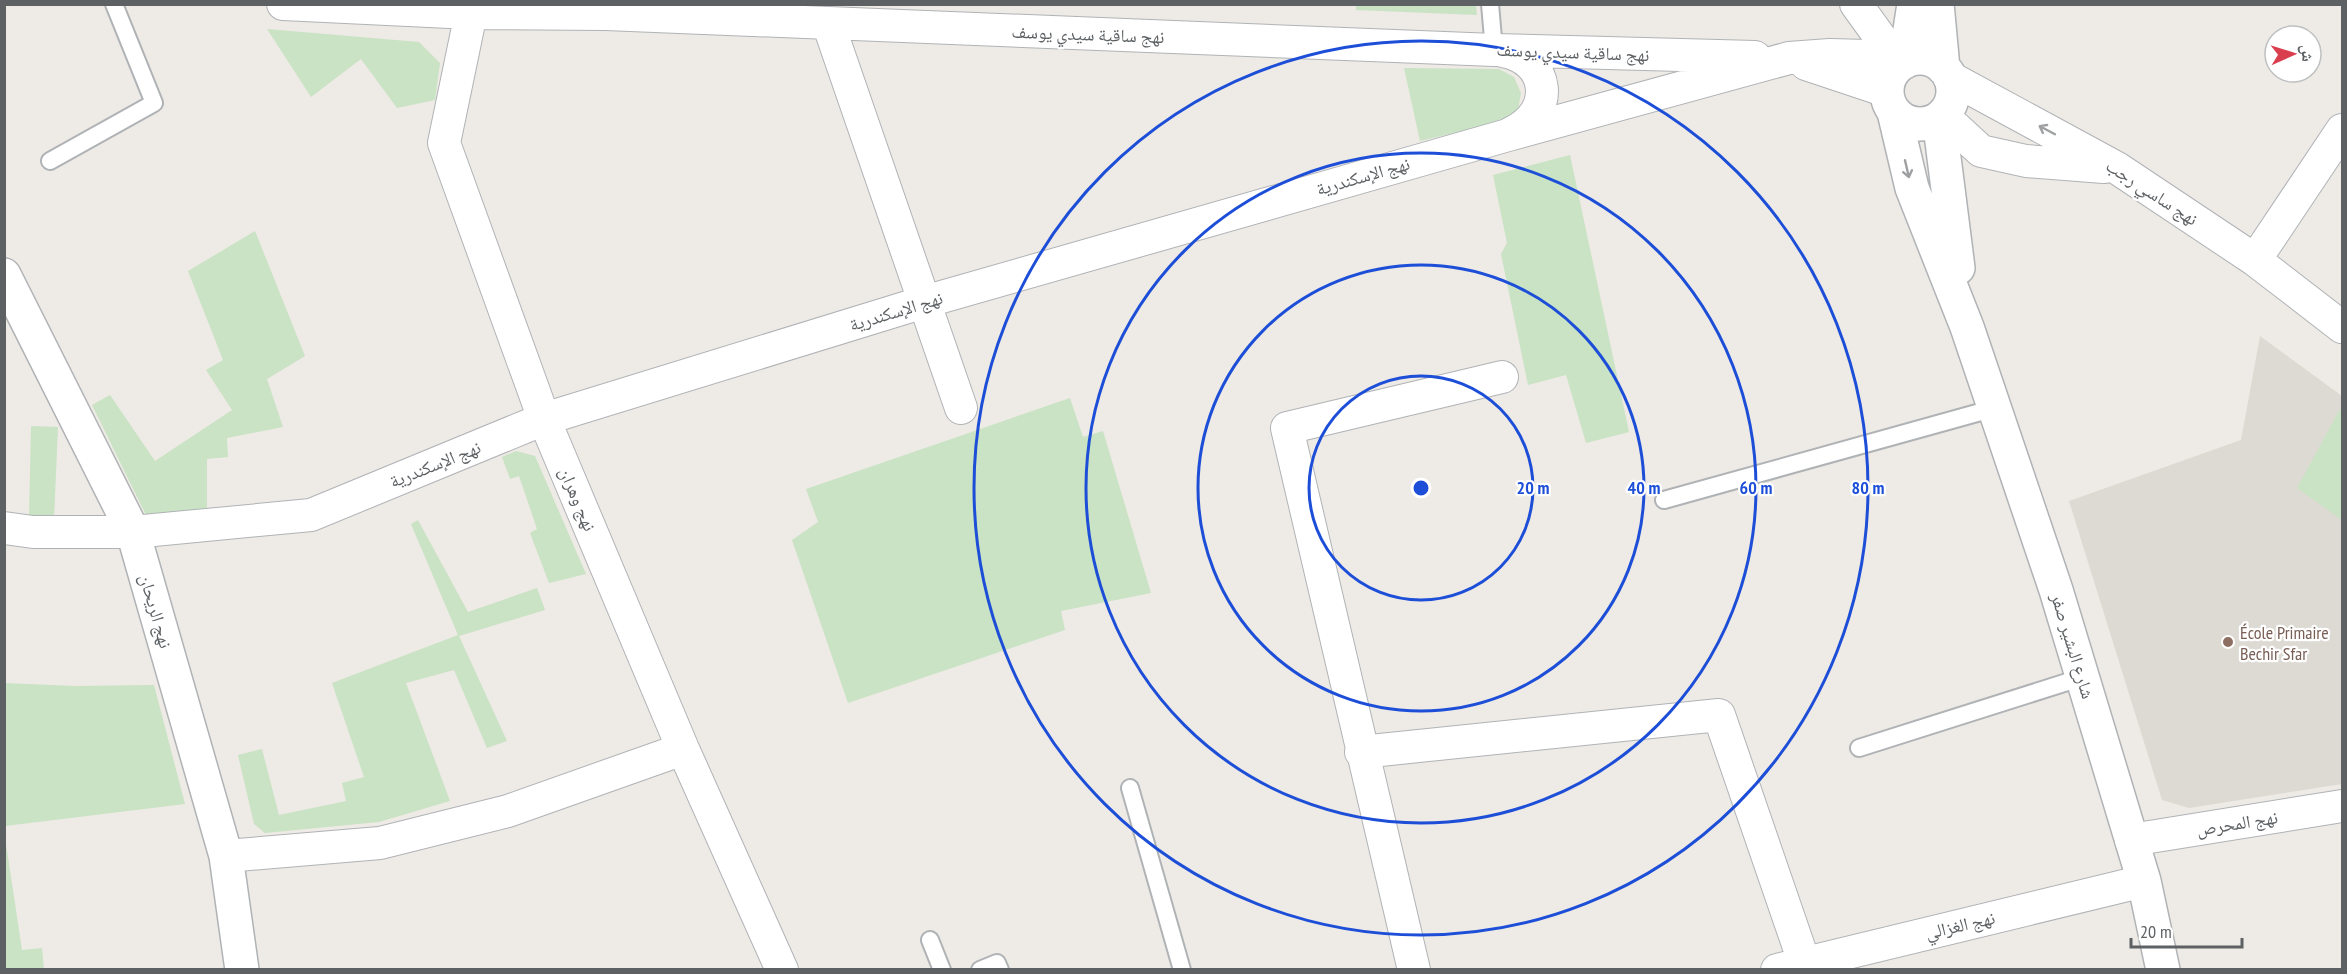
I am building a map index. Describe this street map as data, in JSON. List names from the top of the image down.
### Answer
{
  "streets": {
    "street": [
      "نهج ساقية سيدي يوسف",
      "نهج الإسكندرية",
      "نهج ساسي رجب",
      "نهج وهران",
      "نهج الريحان",
      "شارع البشير صفر",
      "نهج المحرص",
      "نهج الغزالي"
    ]
  },
  "crossings": [
    ["نهج ساقية سيدي يوسف", "نهج الإسكندرية"],
    ["نهج ساقية سيدي يوسف", "نهج وهران"],
    ["نهج الإسكندرية", "نهج وهران"],
    ["نهج الإسكندرية", "نهج الريحان"],
    ["نهج ساسي رجب", "شارع البشير صفر"],
    ["شارع البشير صفر", "نهج المحرص"],
    ["شارع البشير صفر", "نهج الغزالي"]
  ],
  "places": ["École Primaire Bechir Sfar"],
  "scale_bar": "20 m",
  "north": "right",
  "rings": [
    "20 m",
    "40 m",
    "60 m",
    "80 m"
  ]
}
